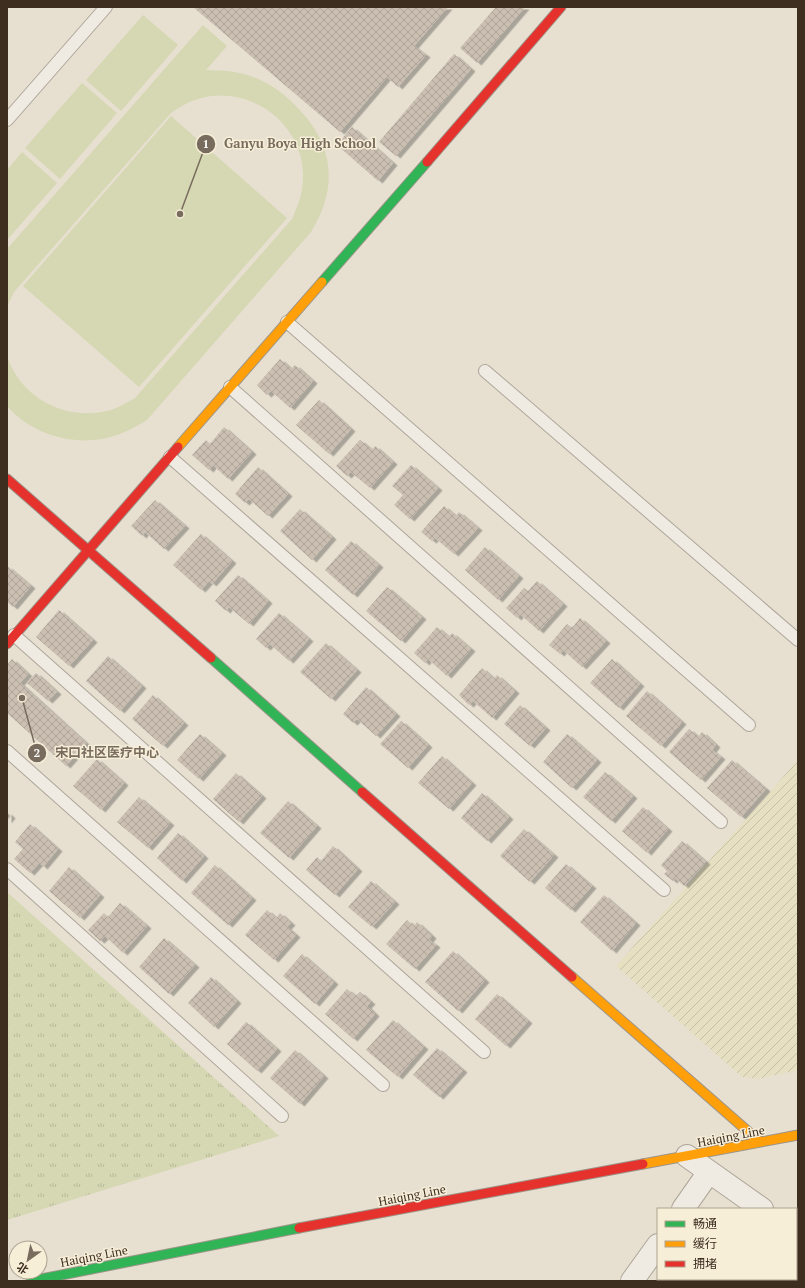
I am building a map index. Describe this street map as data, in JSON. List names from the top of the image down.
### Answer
{
  "streets": {
    "street": ["Haiqing Line"]
  },
  "places": ["Ganyu Boya High School", "宋口社区医疗中心"],
  "legend": ["畅通", "缓行", "拥堵"],
  "north": "bottom left"
}
